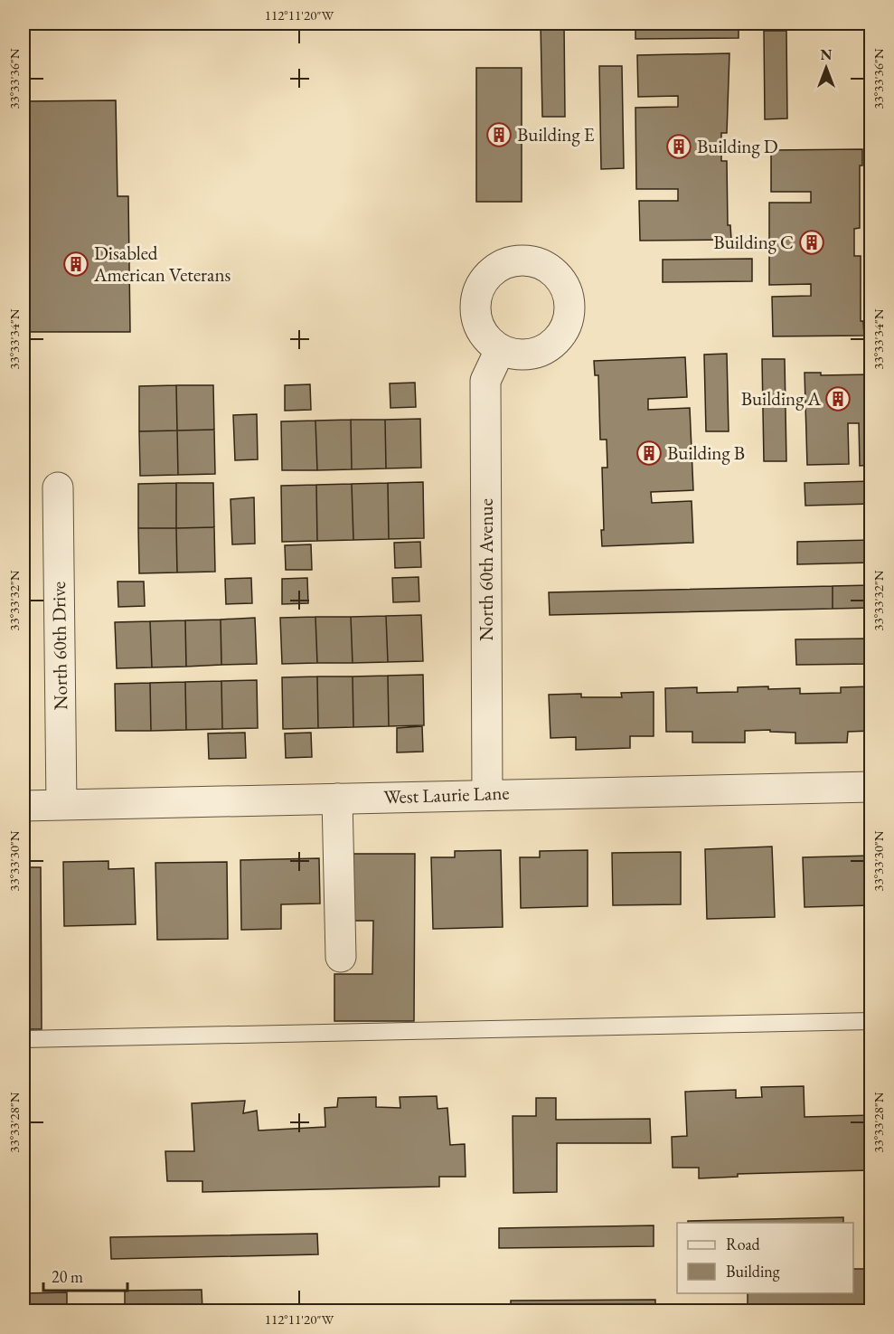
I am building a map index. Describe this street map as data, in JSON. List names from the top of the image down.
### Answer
{
  "streets": {
    "street": ["North 60th Avenue", "North 60th Drive", "West Laurie Lane"]
  },
  "crossings": [
    ["North 60th Avenue", "West Laurie Lane"],
    ["North 60th Drive", "West Laurie Lane"]
  ],
  "places": {
    "building": [
      "Building E",
      "Building D",
      "Building C",
      "Disabled American Veterans",
      "Building A",
      "Building B"
    ]
  },
  "legend": ["Road", "Building"],
  "scale_bar": "20 m",
  "north": "top",
  "coordinates": [
    "112°11'20\"W",
    "33°33'36\"N",
    "33°33'34\"N",
    "33°33'32\"N",
    "33°33'30\"N",
    "33°33'28\"N"
  ]
}
